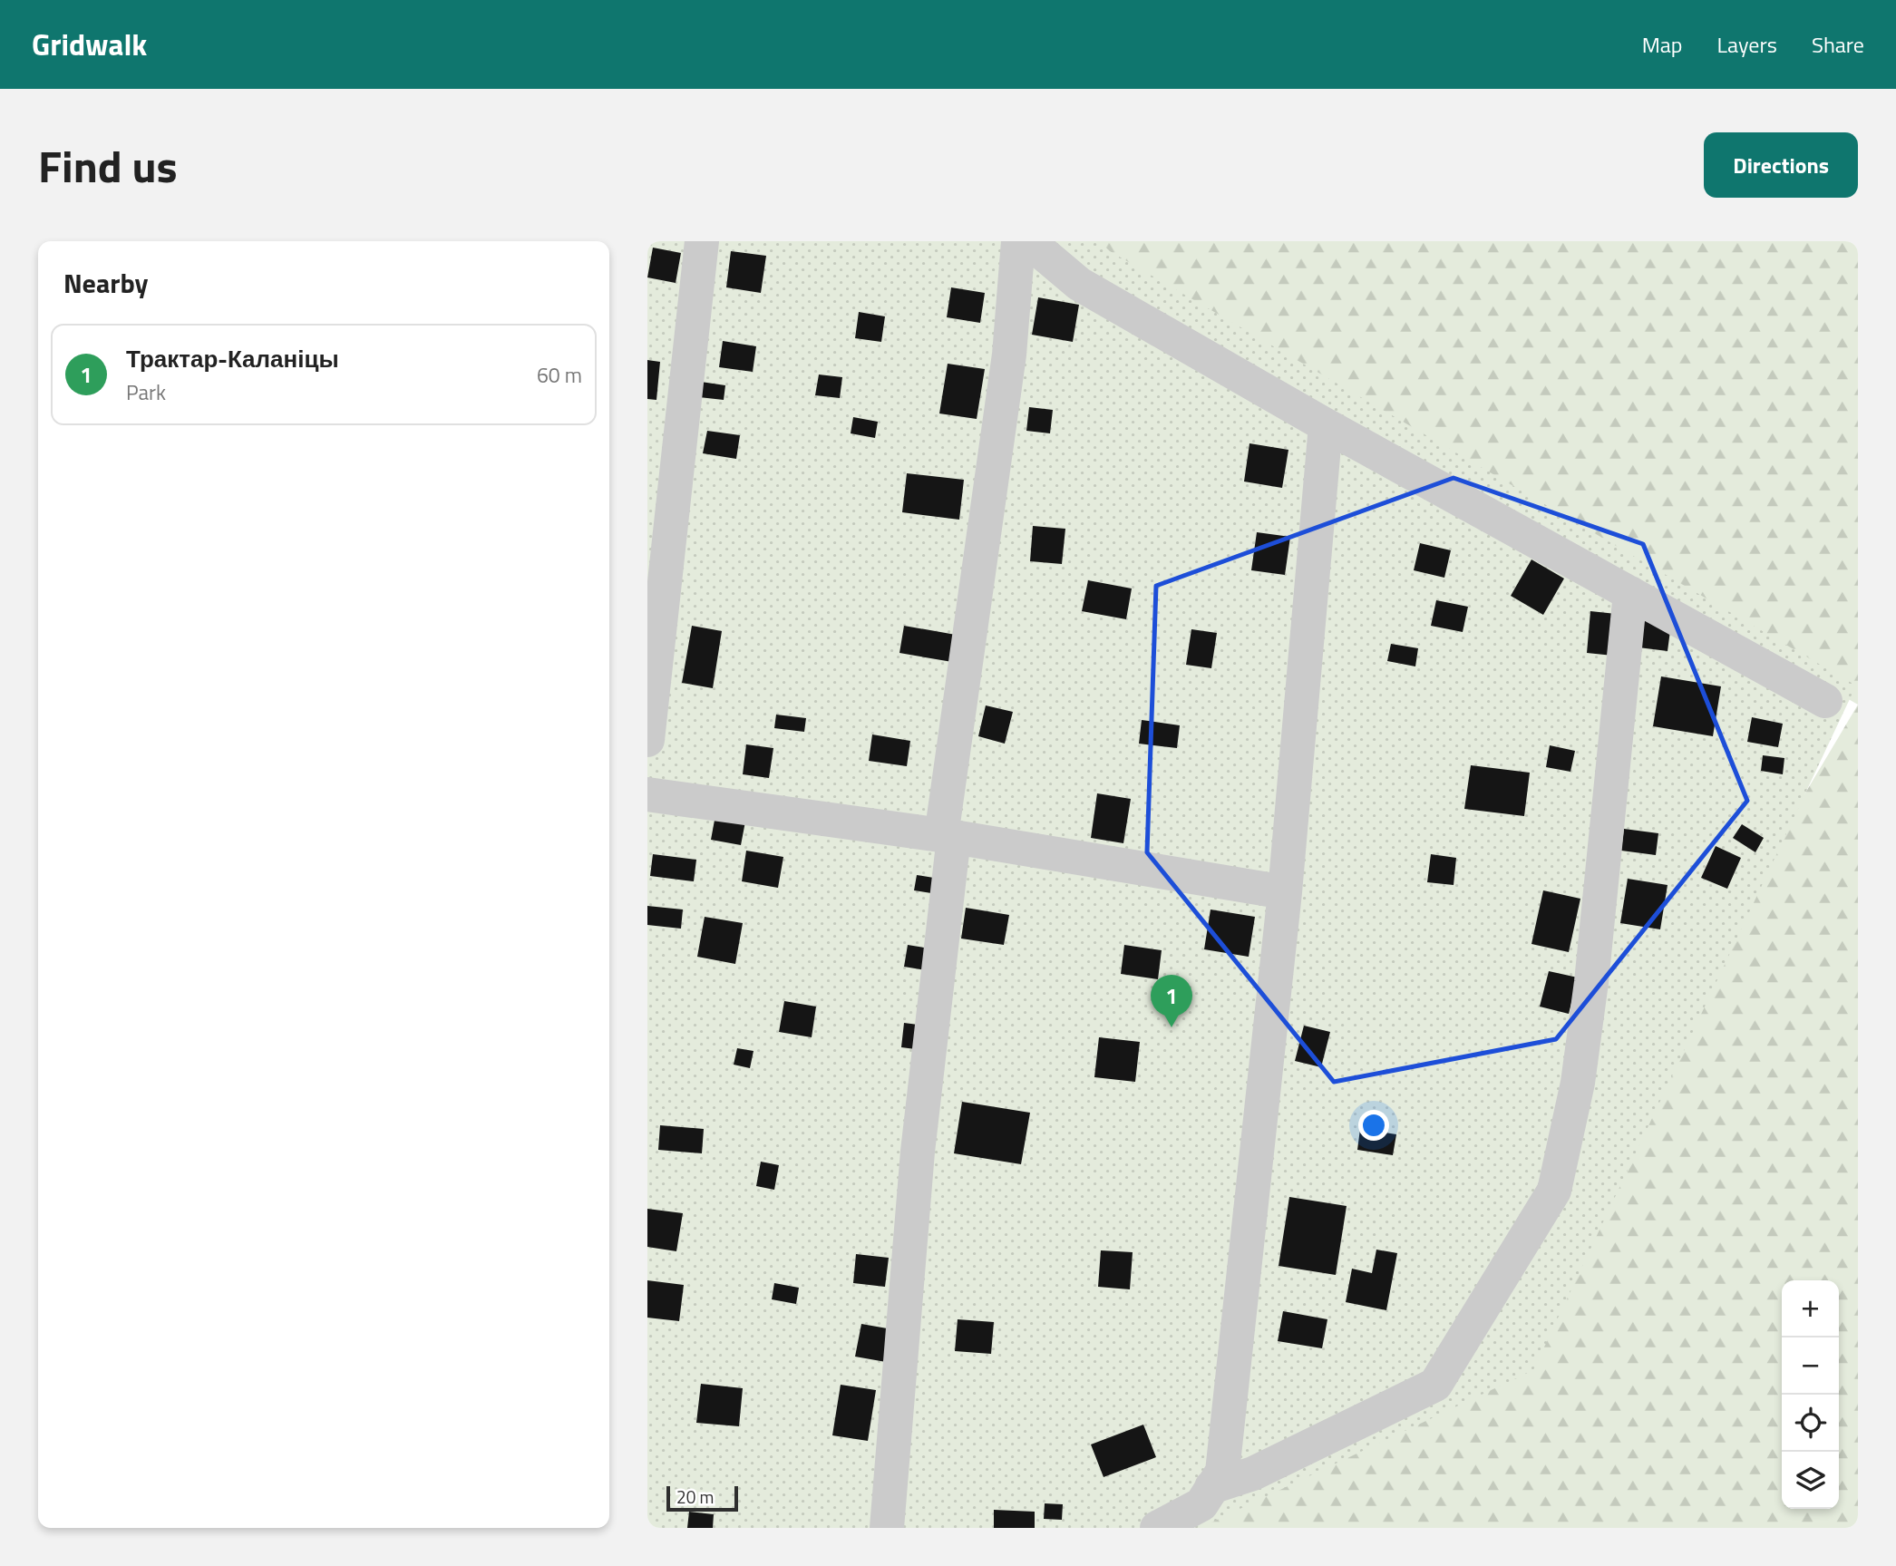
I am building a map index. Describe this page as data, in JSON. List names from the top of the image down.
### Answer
{
  "scale_bar": "20 m",
  "page": {
    "header": "Gridwalk",
    "nav": ["Map", "Layers", "Share"],
    "title": "Find us",
    "buttons": "Directions",
    "heading": "Nearby",
    "list": [
      {
        "mark": "1",
        "name": "Трактар-Каланіцы",
        "note": "Park",
        "value": "60 m"
      }
    ],
    "pins": "1",
    "map_buttons": ["+", "−"],
    "scale": "20 m"
  }
}
